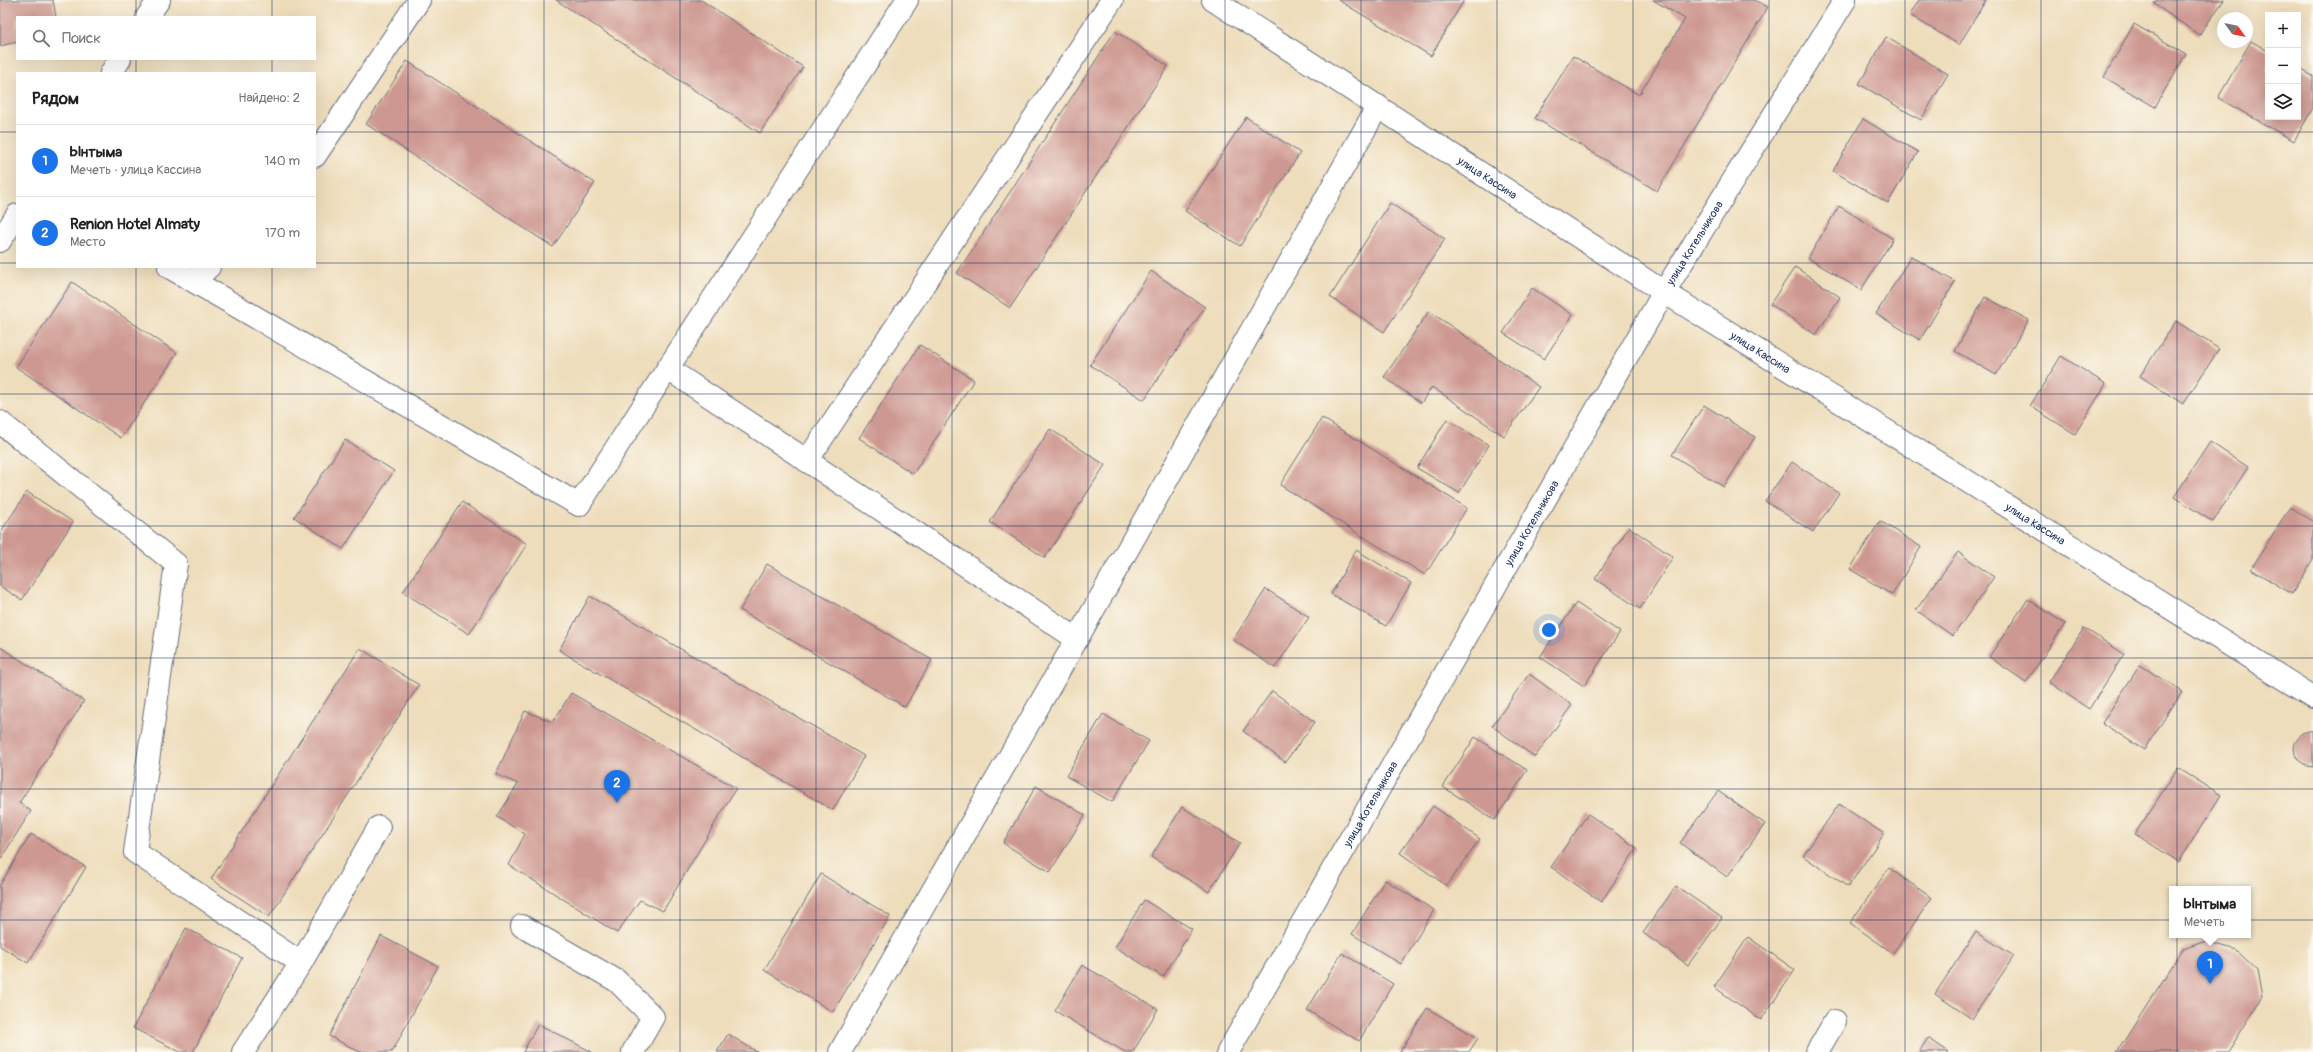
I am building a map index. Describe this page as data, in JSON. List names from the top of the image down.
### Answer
{
  "streets": {
    "street": ["улица Кассина", "улица Котельникова"]
  },
  "crossings": [
    ["улица Кассина", "улица Котельникова"]
  ],
  "north": "bottom right",
  "page": {
    "map_buttons": ["+", "−"],
    "search": "Поиск",
    "heading": ["Рядом", "Найдено: 2"],
    "list": [
      {
        "mark": "1",
        "name": "Ынтыма",
        "note": "Мечеть · улица Кассина",
        "value": "140 m"
      },
      {
        "mark": "2",
        "name": "Renion Hotel Almaty",
        "note": "Место",
        "value": "170 m"
      }
    ],
    "pins": ["2", "1"],
    "popup": ["Ынтыма", "Мечеть"]
  }
}
